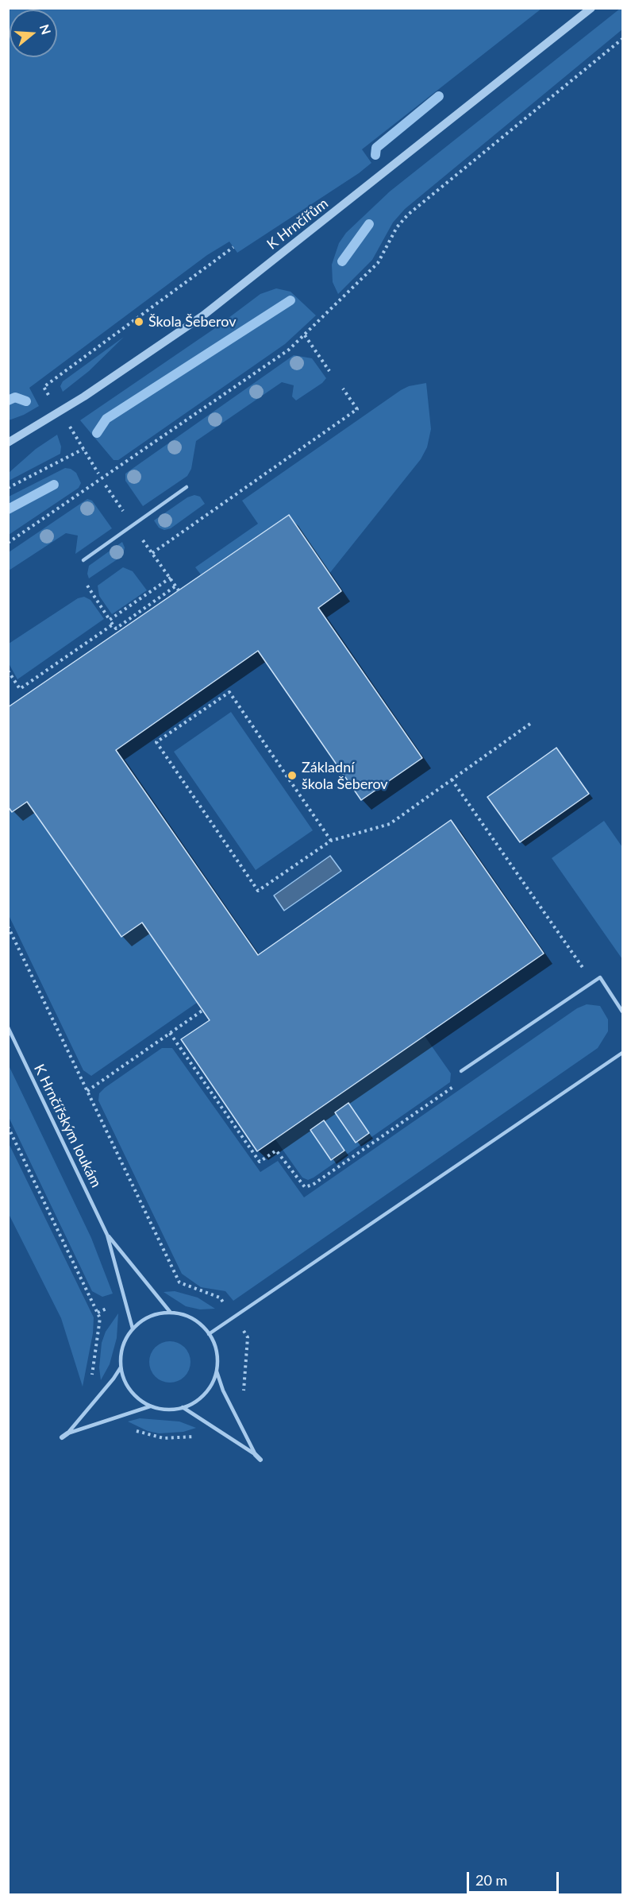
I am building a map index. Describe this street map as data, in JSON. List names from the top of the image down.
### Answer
{
  "streets": {
    "street": ["K Hrnčířům"],
    "lane": ["K Hrnčířským loukám"]
  },
  "places": ["Škola Šeberov", "Základní škola Šeberov"],
  "scale_bar": "20 m",
  "north": "right"
}
